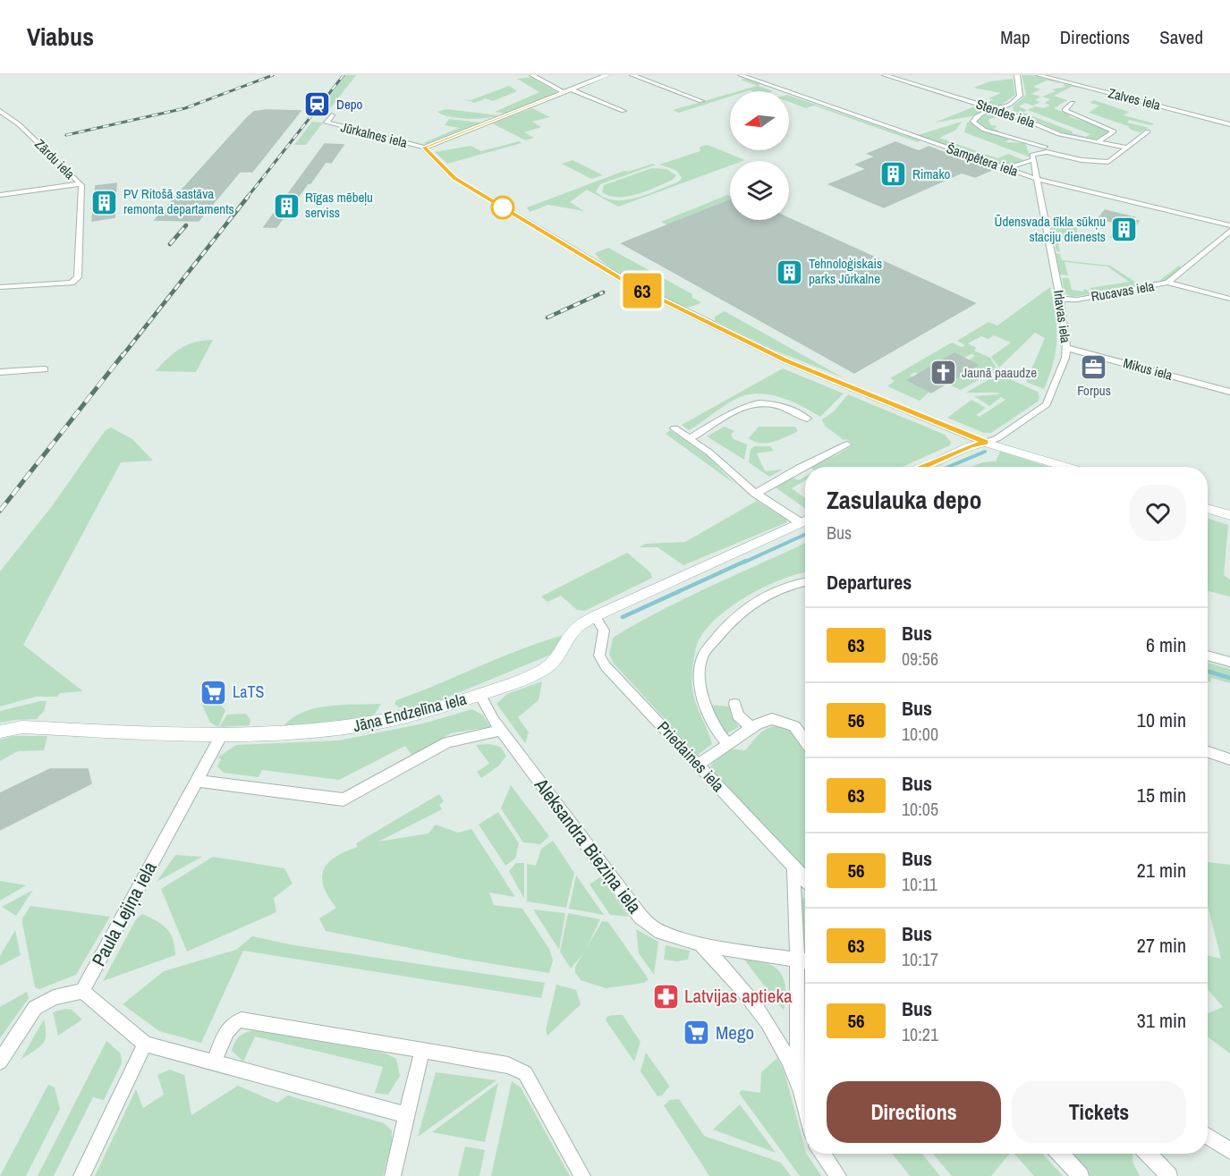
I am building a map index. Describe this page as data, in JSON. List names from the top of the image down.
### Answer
{
  "streets": {
    "street": [
      "Zalves iela",
      "Stendes iela",
      "Jūrkalnes iela",
      "Zārdu iela",
      "Šampētera iela",
      "Rucavas iela",
      "Irlavas iela",
      "Mikus iela",
      "Jāņa Endzelīna iela",
      "Priedaines iela",
      "Aleksandra Bieziņa iela",
      "Paula Lejiņa iela"
    ]
  },
  "crossings": [
    ["Jūrkalnes iela", "Irlavas iela"],
    ["Šampētera iela", "Irlavas iela"],
    ["Rucavas iela", "Irlavas iela"],
    ["Irlavas iela", "Mikus iela"],
    ["Jāņa Endzelīna iela", "Priedaines iela"],
    ["Jāņa Endzelīna iela", "Aleksandra Bieziņa iela"],
    ["Jāņa Endzelīna iela", "Paula Lejiņa iela"]
  ],
  "places": {
    "station": ["Depo"],
    "building": [
      "Rimako",
      "PV Ritošā sastāva remonta departaments",
      "Rīgas mēbeļu serviss",
      "Ūdensvada tīkla sūkņu staciju dienests",
      "Tehnoloģiskais parks Jūrkalne"
    ],
    "office": ["Forpus"],
    "church": ["Jaunā paaudze"],
    "supermarket": ["LaTS", "Mego"],
    "pharmacy": ["Latvijas aptieka"]
  },
  "lines": ["bus line 63"],
  "north": "left",
  "page": {
    "header": "Viabus",
    "nav": ["Map", "Directions", "Saved"],
    "on_map": "63",
    "heading": [
      ["Zasulauka depo", "Bus"],
      "Departures"
    ],
    "list": [
      {
        "mark": "63",
        "name": "Bus",
        "note": "09:56",
        "value": "6 min"
      },
      {
        "mark": "56",
        "name": "Bus",
        "note": "10:00",
        "value": "10 min"
      },
      {
        "mark": "63",
        "name": "Bus",
        "note": "10:05",
        "value": "15 min"
      },
      {
        "mark": "56",
        "name": "Bus",
        "note": "10:11",
        "value": "21 min"
      },
      {
        "mark": "63",
        "name": "Bus",
        "note": "10:17",
        "value": "27 min"
      },
      {
        "mark": "56",
        "name": "Bus",
        "note": "10:21",
        "value": "31 min"
      }
    ],
    "buttons": ["Directions", "Tickets"]
  }
}
